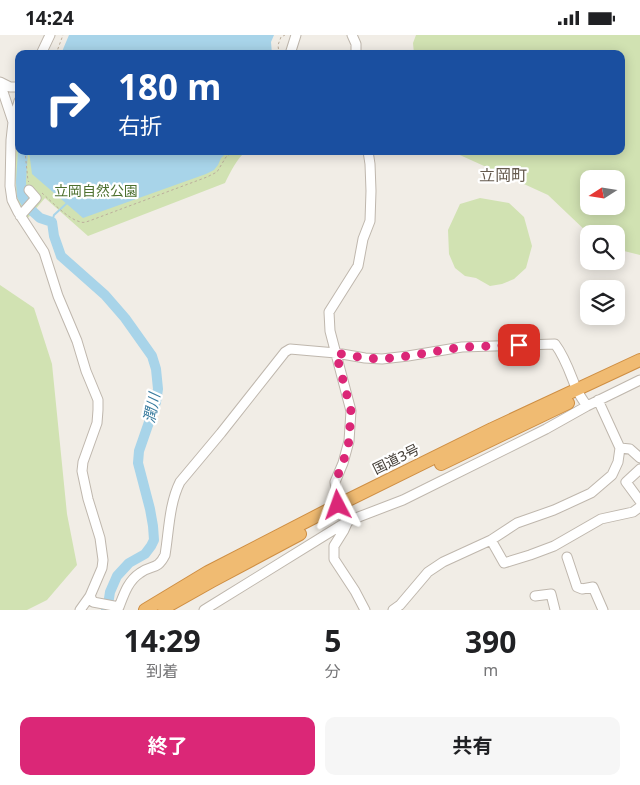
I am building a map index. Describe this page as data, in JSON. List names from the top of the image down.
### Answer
{
  "streets": {
    "highway": ["国道3号"]
  },
  "districts": ["立岡町"],
  "water": ["潤川"],
  "parks": ["立岡自然公園"],
  "north": "left",
  "page": {
    "status": "14:24",
    "turn": ["180 m", "右折"],
    "eta": [
      "14:29",
      "到着",
      "5",
      "分",
      "390",
      "m"
    ],
    "buttons": ["終了", "共有"]
  }
}
